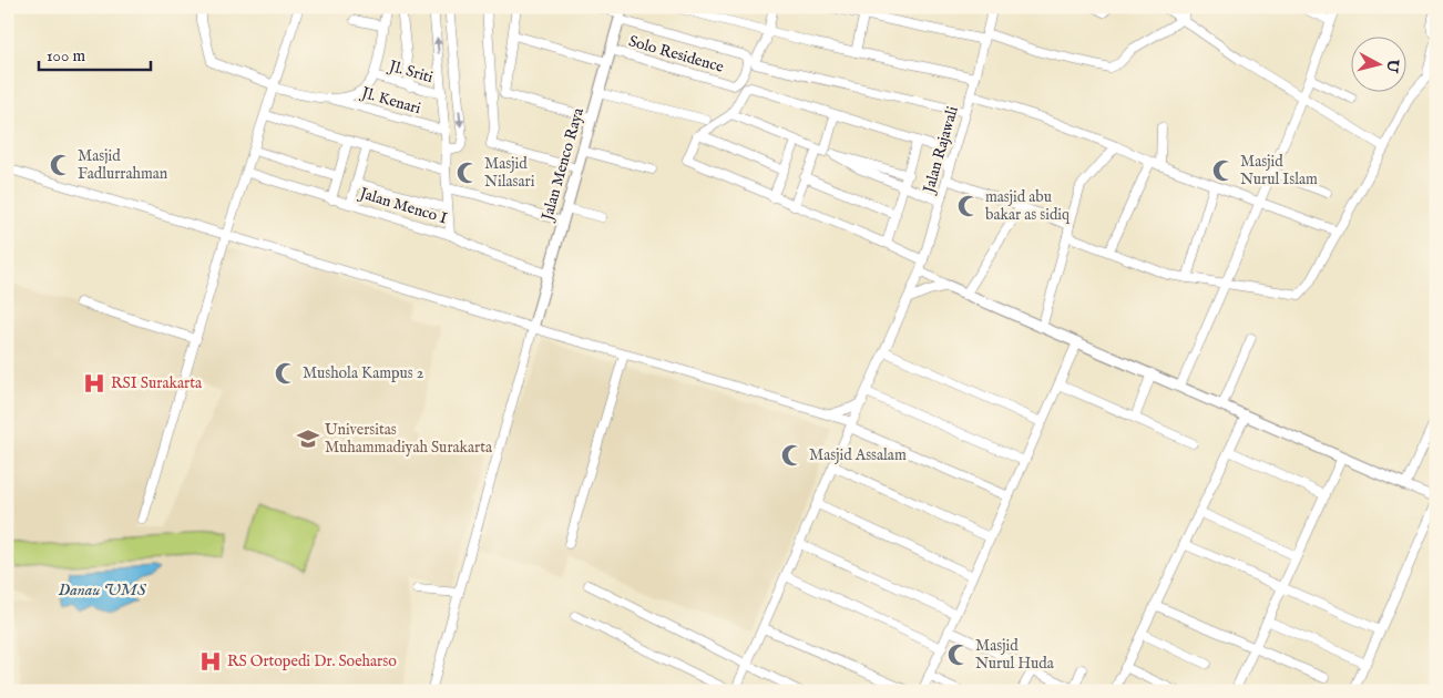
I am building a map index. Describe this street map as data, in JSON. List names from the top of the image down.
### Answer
{
  "streets": {
    "main road": ["Jalan Menco Raya"],
    "street": [
      "Solo Residence",
      "Jl. Sriti",
      "Jl. Kenari",
      "Jalan Rajawali",
      "Jalan Menco I"
    ]
  },
  "crossings": [
    ["Solo Residence", "Jalan Menco Raya"],
    ["Jalan Menco Raya", "Jalan Menco I"]
  ],
  "water": ["Danau UMS"],
  "places": {
    "mosque": [
      "Masjid Fadlurrahman",
      "Masjid Nurul Islam",
      "Masjid Nilasari",
      "masjid abu bakar as sidiq",
      "Mushola Kampus 2",
      "Masjid Assalam",
      "Masjid Nurul Huda"
    ],
    "hospital": ["RSI Surakarta", "RS Ortopedi Dr. Soeharso"],
    "school or university": ["Universitas Muhammadiyah Surakarta"]
  },
  "scale_bar": "100 m",
  "north": "right"
}
